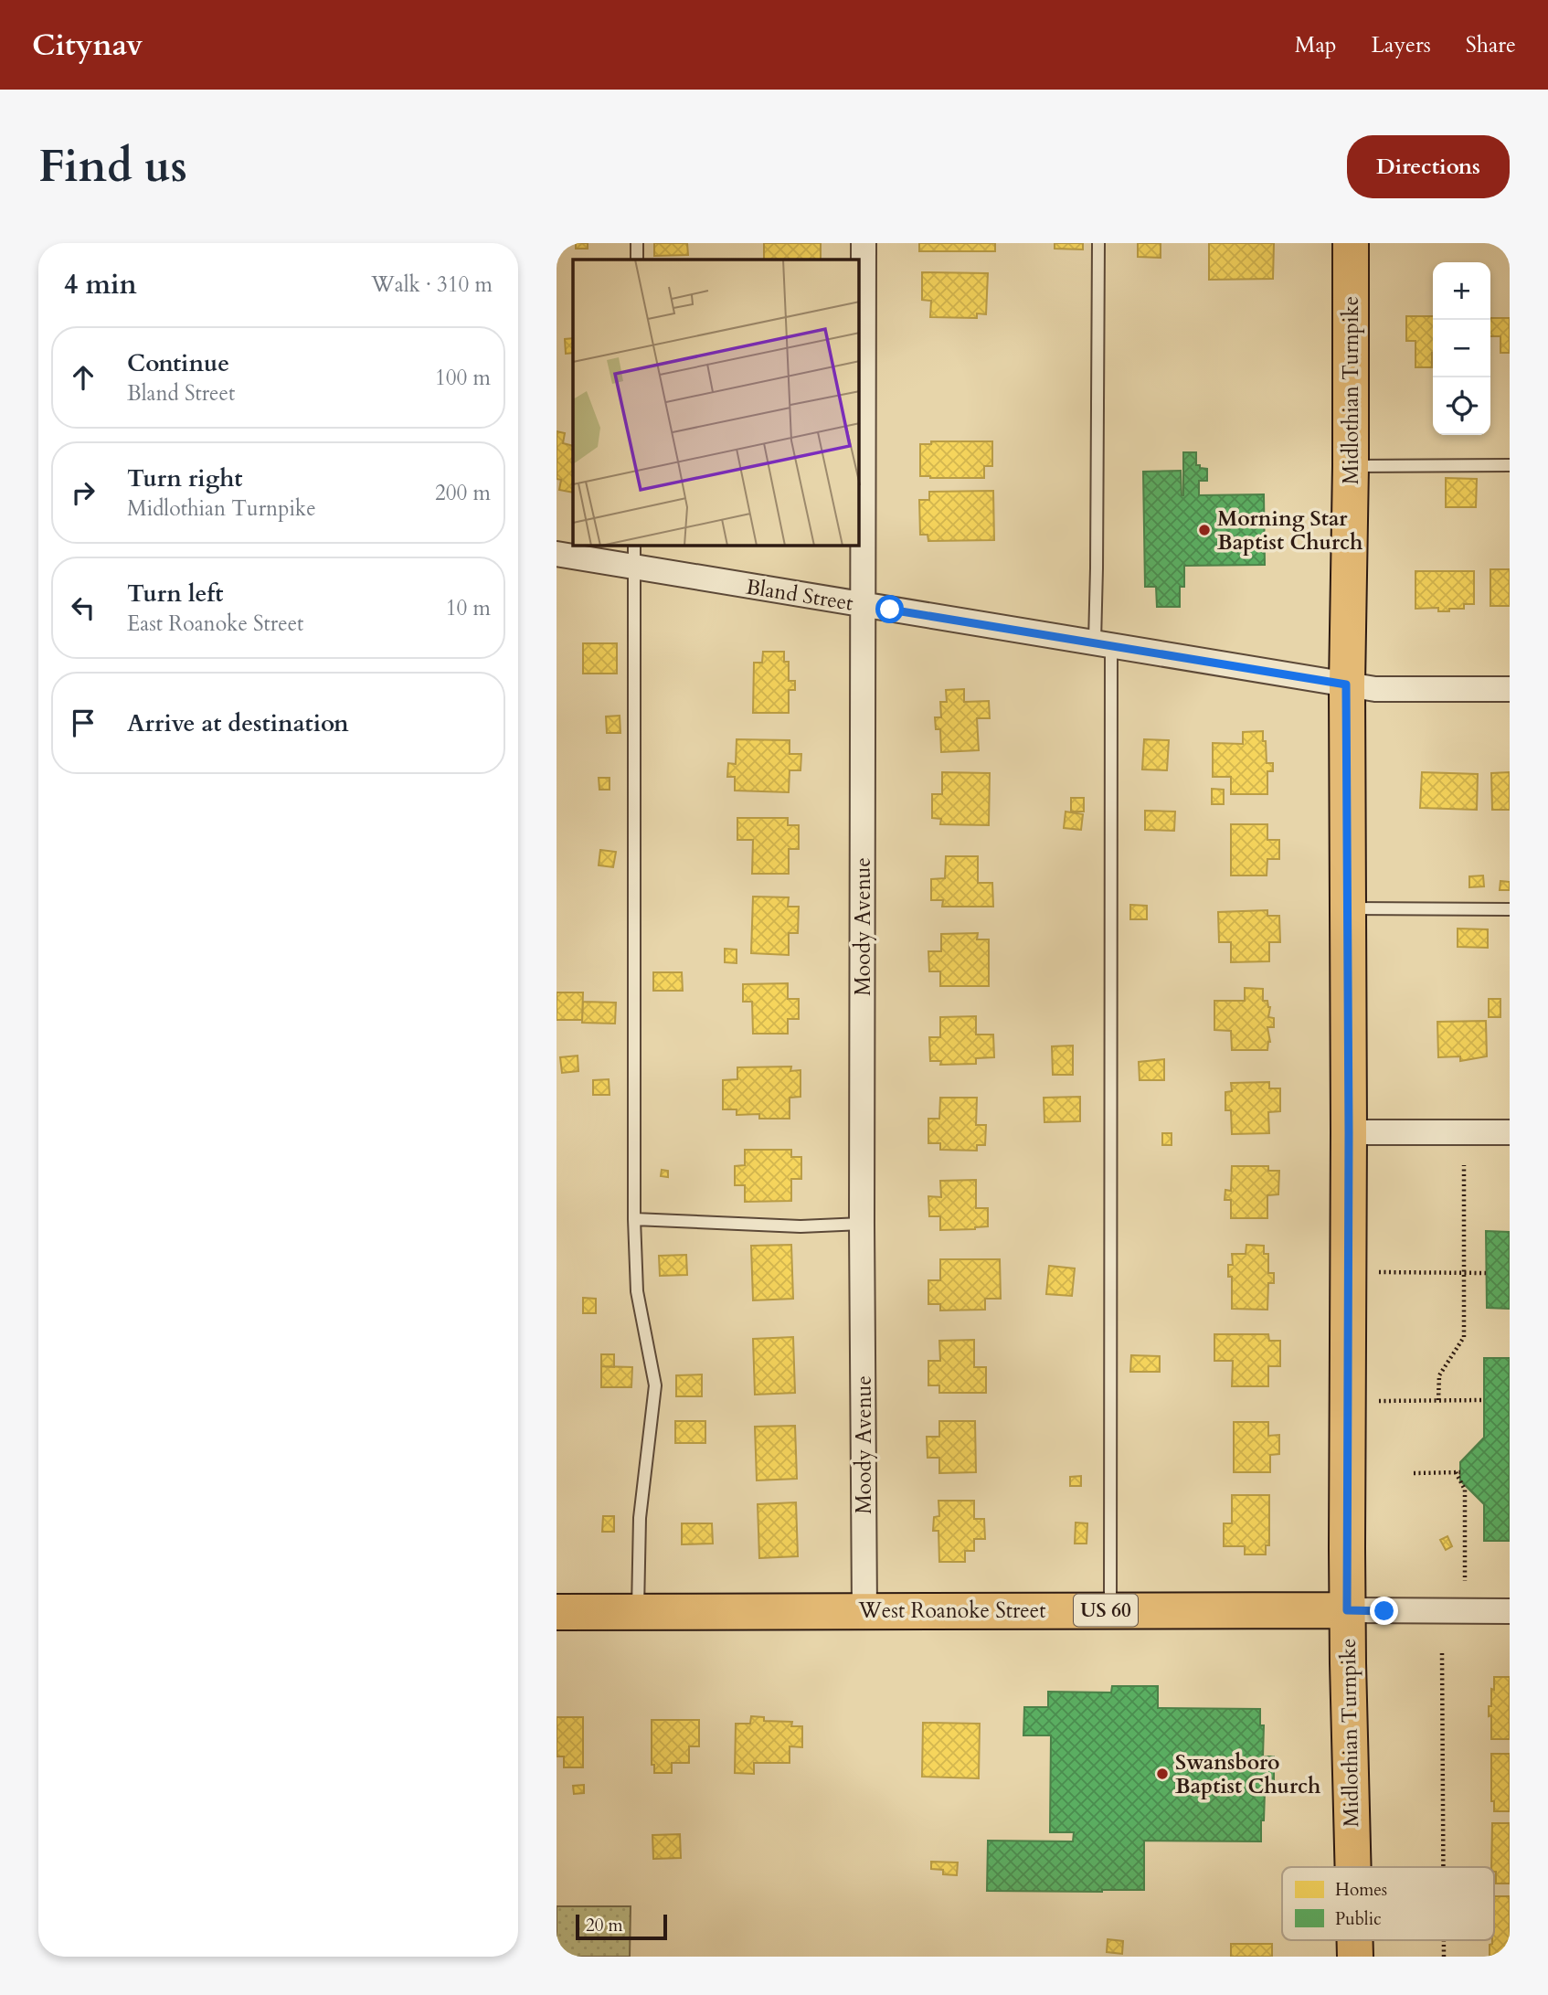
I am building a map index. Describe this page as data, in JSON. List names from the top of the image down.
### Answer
{
  "streets": {
    "main road": ["Midlothian Turnpike", "West Roanoke Street", "US 60"],
    "street": ["Bland Street", "Moody Avenue"]
  },
  "crossings": [
    ["Midlothian Turnpike", "Bland Street"],
    ["Midlothian Turnpike", "West Roanoke Street"],
    ["Bland Street", "Moody Avenue"],
    ["Moody Avenue", "West Roanoke Street"]
  ],
  "places": ["Morning Star Baptist Church", "Swansboro Baptist Church"],
  "legend": ["Homes", "Public"],
  "scale_bar": "20 m",
  "page": {
    "header": "Citynav",
    "nav": ["Map", "Layers", "Share"],
    "buttons": "Directions",
    "title": "Find us",
    "heading": ["4 min", "Walk · 310 m"],
    "map_buttons": ["+", "−"],
    "list": [
      ["Continue", "Bland Street", "100 m"],
      ["Turn right", "Midlothian Turnpike", "200 m"],
      ["Turn left", "East Roanoke Street", "10 m"],
      "Arrive at destination"
    ],
    "scale": "20 m"
  }
}
